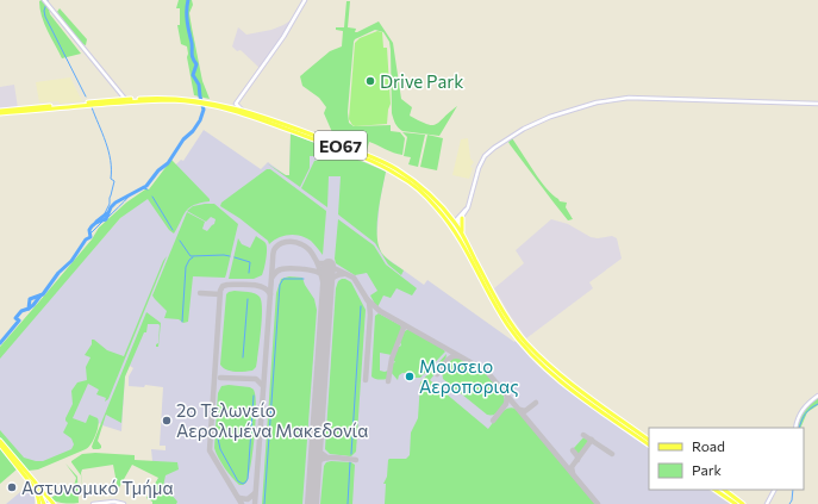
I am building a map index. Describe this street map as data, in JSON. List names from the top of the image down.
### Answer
{
  "streets": {
    "main road": ["ΕΟ67"]
  },
  "places": [
    "Drive Park",
    "Μουσειο Αεροποριας",
    "2ο Τελωνείο Αερολιμένα Μακεδονία",
    "Αστυνομικό Τμήμα"
  ],
  "legend": ["Road", "Park"]
}
